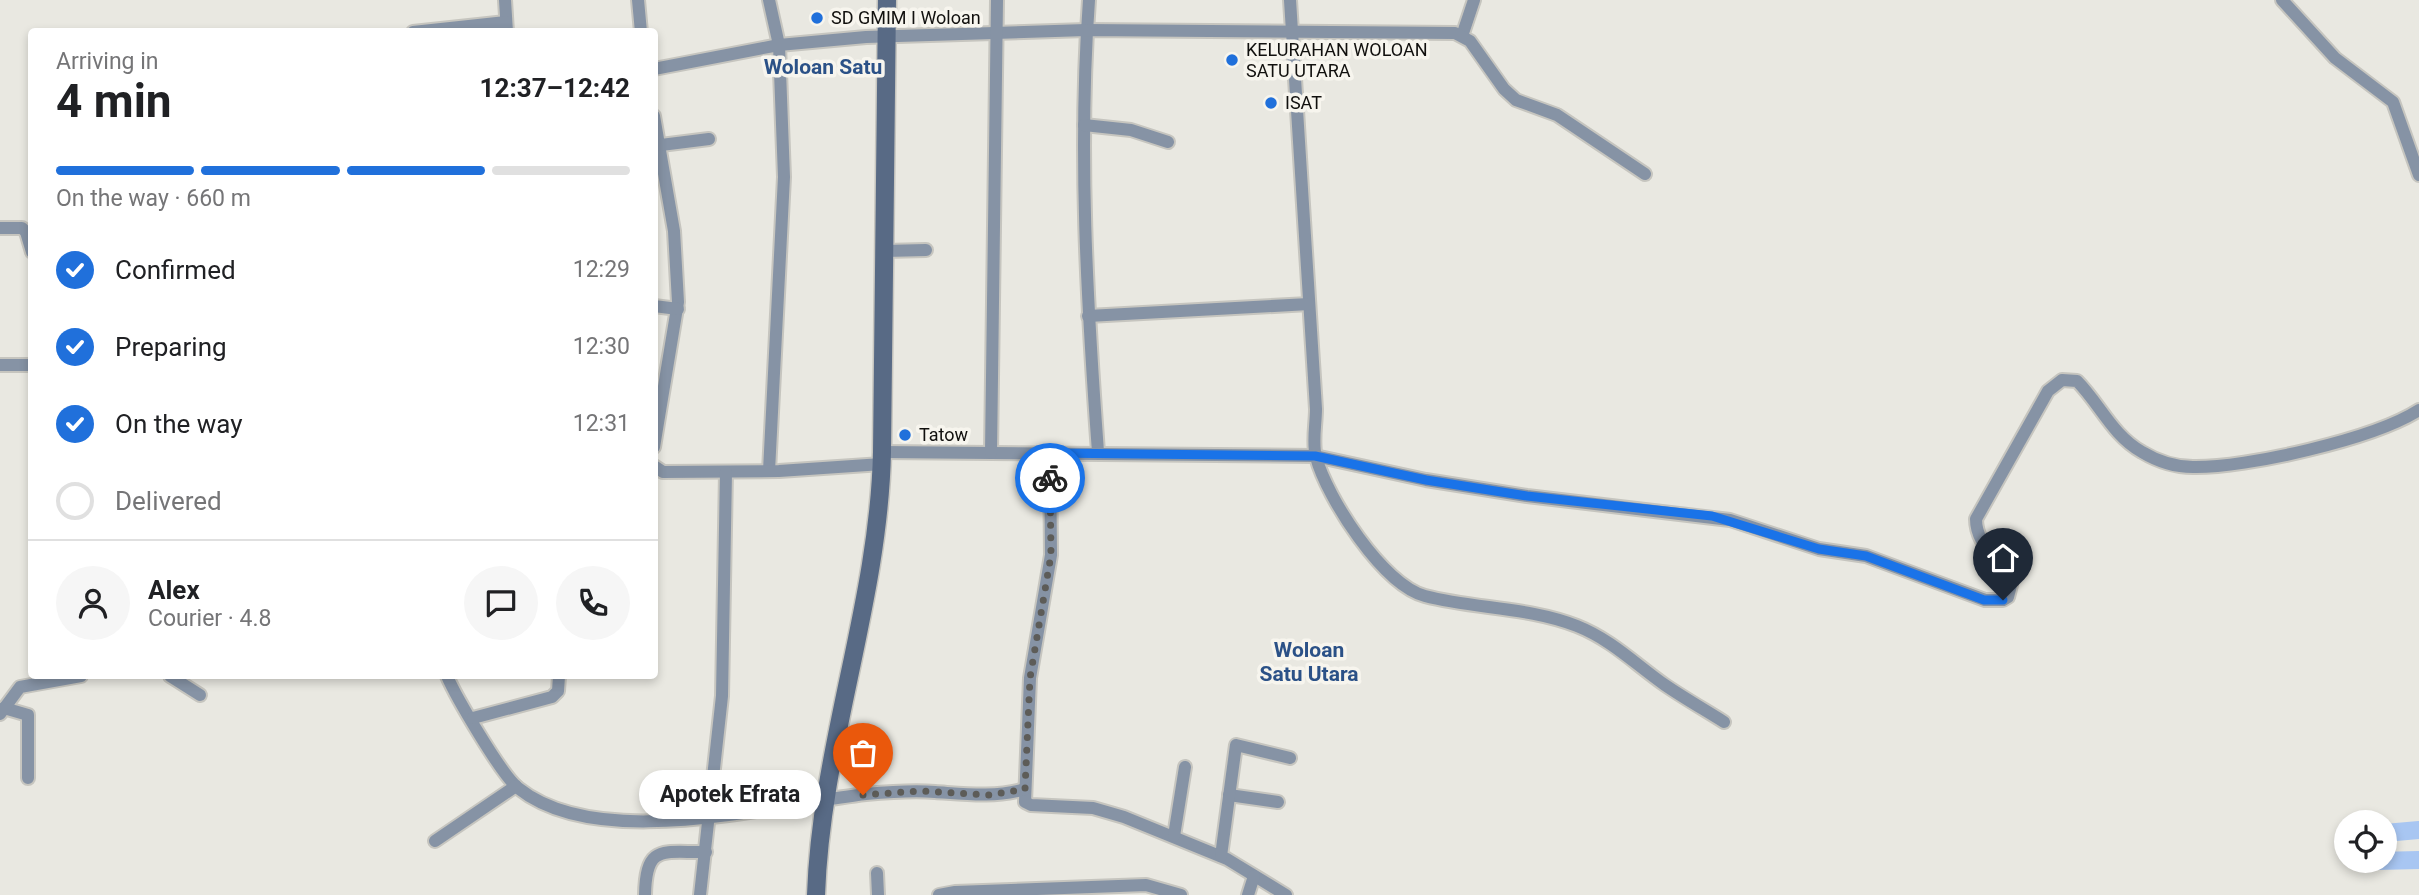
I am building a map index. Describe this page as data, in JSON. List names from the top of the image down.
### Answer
{
  "districts": ["Woloan Satu", "Woloan Satu Utara"],
  "places": [
    "SD GMIM I Woloan",
    "KELURAHAN WOLOAN SATU UTARA",
    "ISAT",
    "Tatow",
    "Apotek Efrata"
  ],
  "page": {
    "heading": ["4 min", "Arriving in", "12:37–12:42"],
    "panel": ["Alex", "Courier · 4.8"],
    "bar": "On the way · 660 m",
    "list": [
      ["Confirmed", "12:29"],
      ["Preparing", "12:30"],
      ["On the way", "12:31"],
      "Delivered"
    ],
    "bubble": "Apotek Efrata"
  }
}
